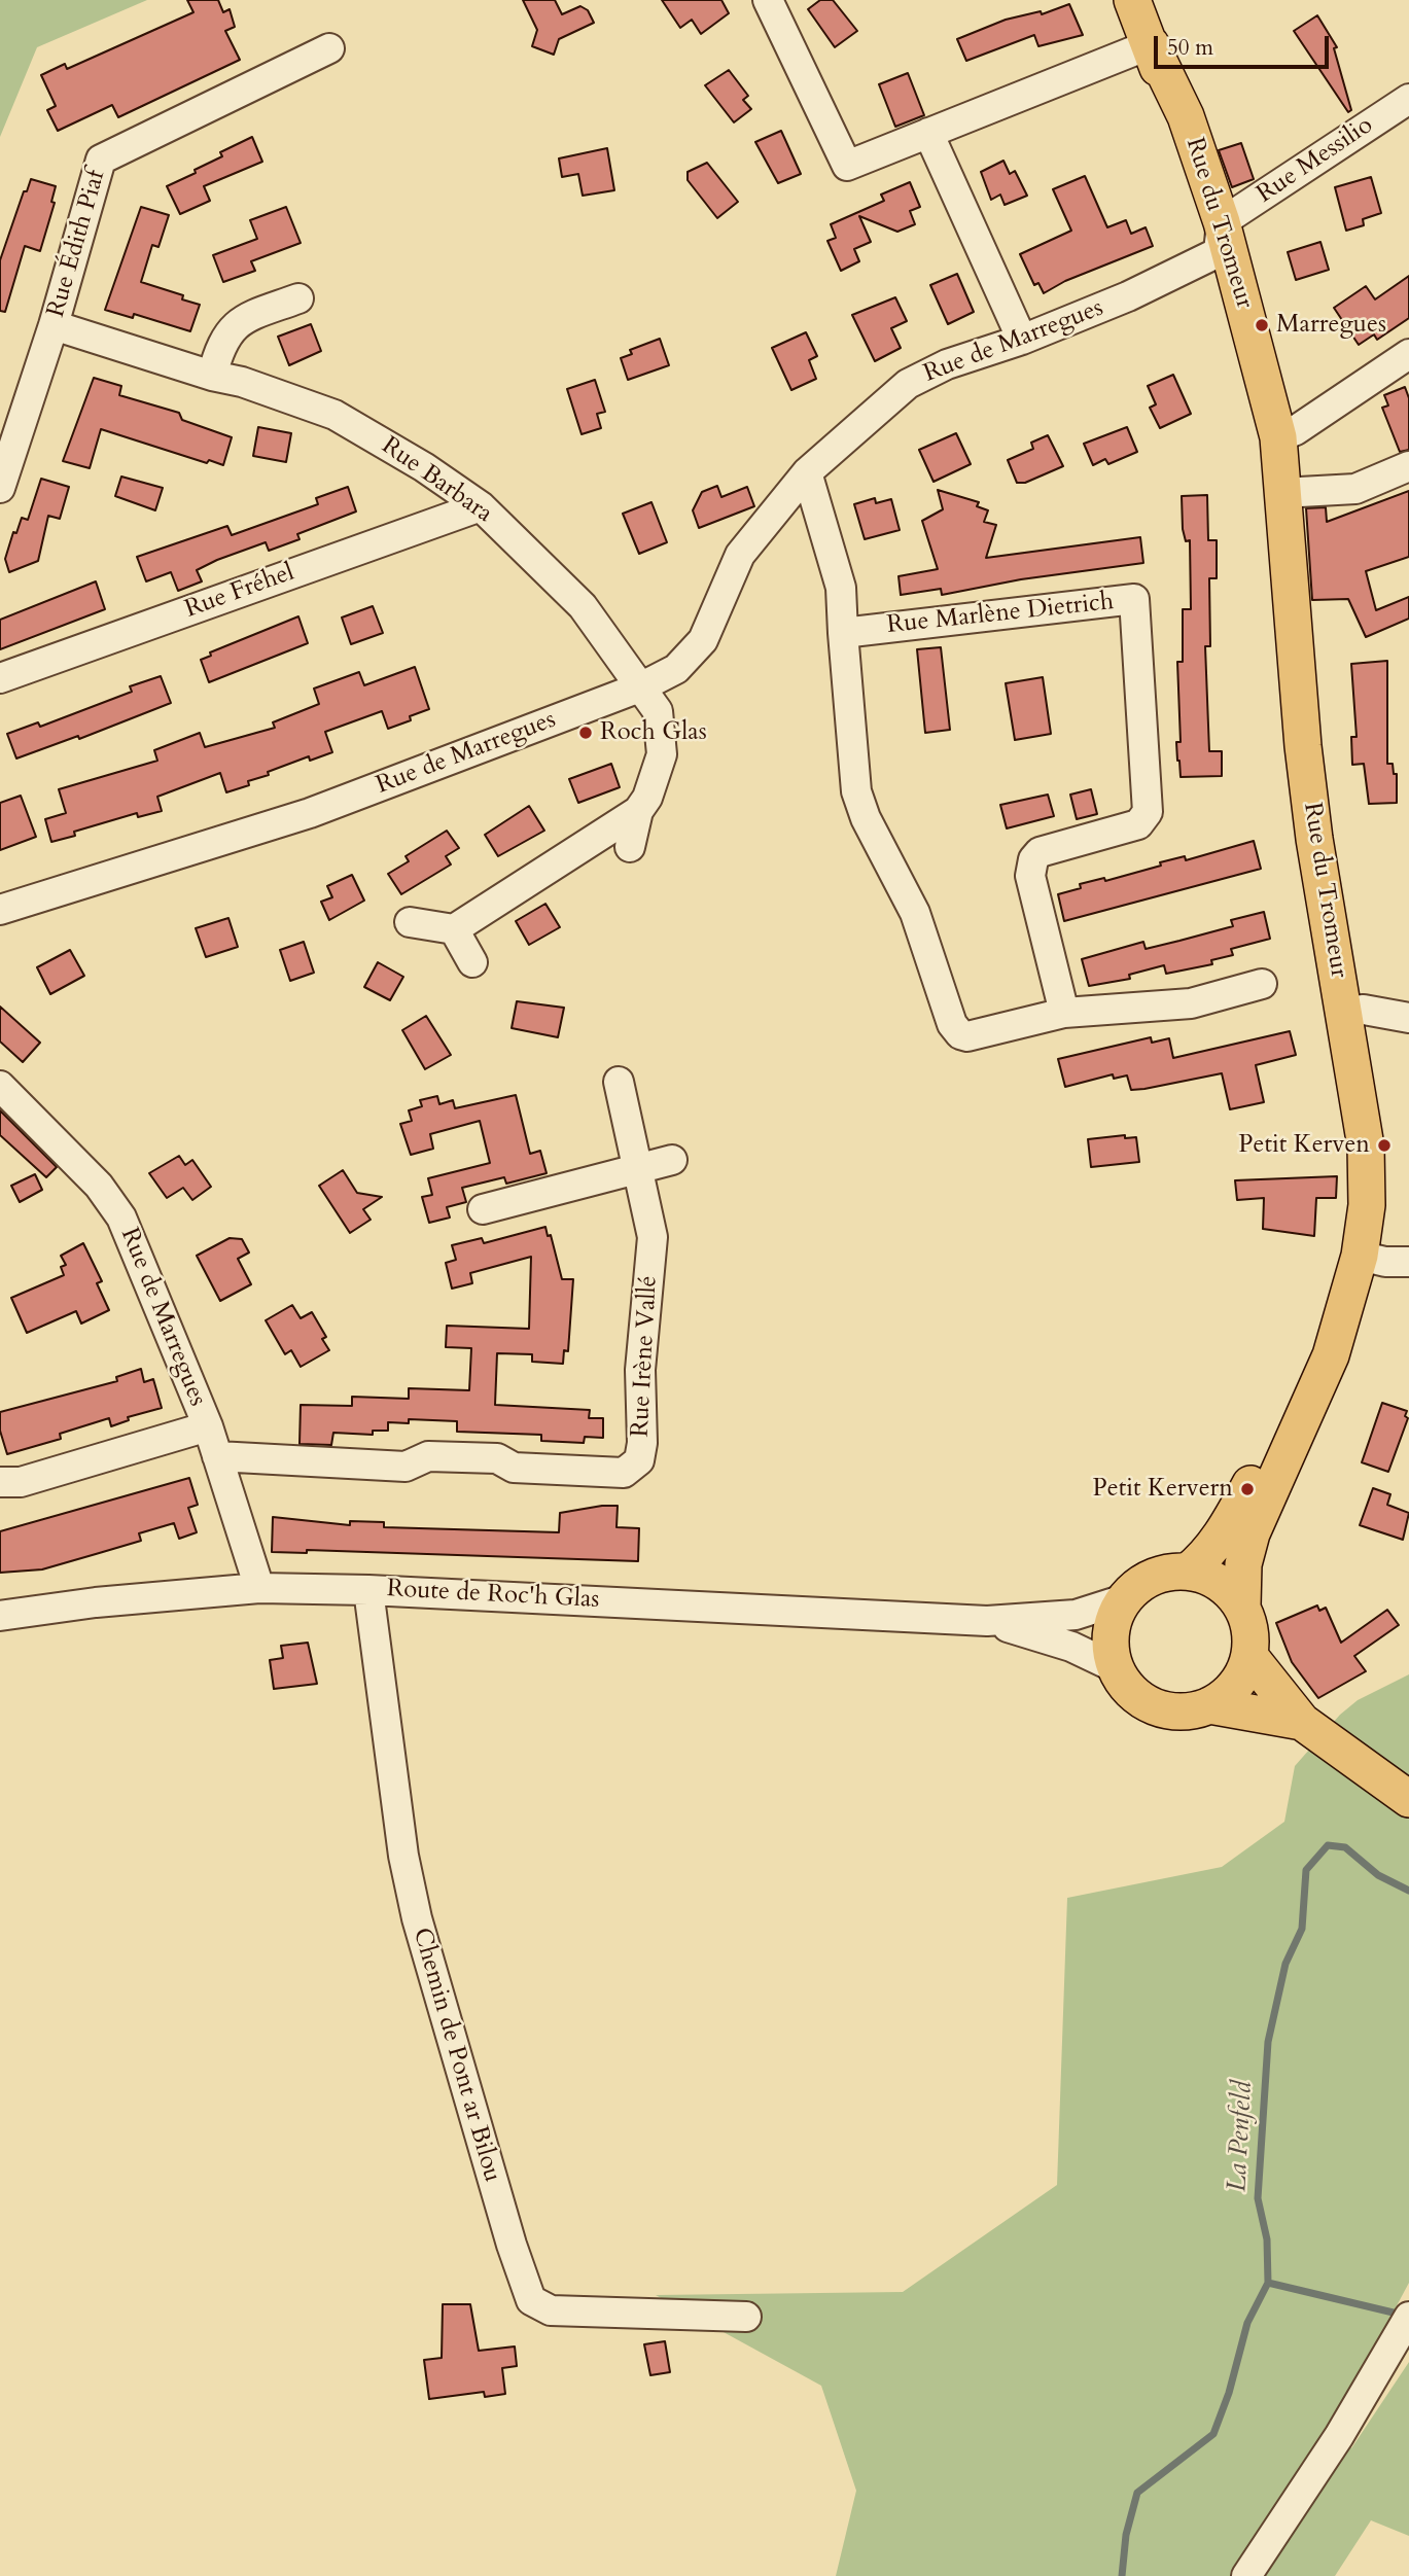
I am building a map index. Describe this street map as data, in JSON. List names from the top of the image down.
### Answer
{
  "streets": {
    "main road": ["Rue du Tromeur"],
    "street": [
      "Rue Messilio",
      "Rue Édith Piaf",
      "Rue de Marregues",
      "Rue Barbara",
      "Rue Fréhel",
      "Rue Marlène Dietrich",
      "Rue Irène Vallé",
      "Route de Roc'h Glas",
      "Chemin de Pont ar Bilou"
    ]
  },
  "crossings": [
    ["Rue Messilio", "Rue du Tromeur"],
    ["Rue Messilio", "Rue de Marregues"],
    ["Rue du Tromeur", "Rue de Marregues"],
    ["Rue du Tromeur", "Route de Roc'h Glas"],
    ["Rue Édith Piaf", "Rue Barbara"],
    ["Rue de Marregues", "Rue Barbara"],
    ["Rue de Marregues", "Rue Irène Vallé"],
    ["Rue de Marregues", "Route de Roc'h Glas"],
    ["Rue Barbara", "Rue Fréhel"],
    ["Route de Roc'h Glas", "Chemin de Pont ar Bilou"]
  ],
  "water": ["La Penfeld"],
  "places": [
    "Marregues",
    "Roch Glas",
    "Petit Kerven",
    "Petit Kervern"
  ],
  "scale_bar": "50 m"
}
